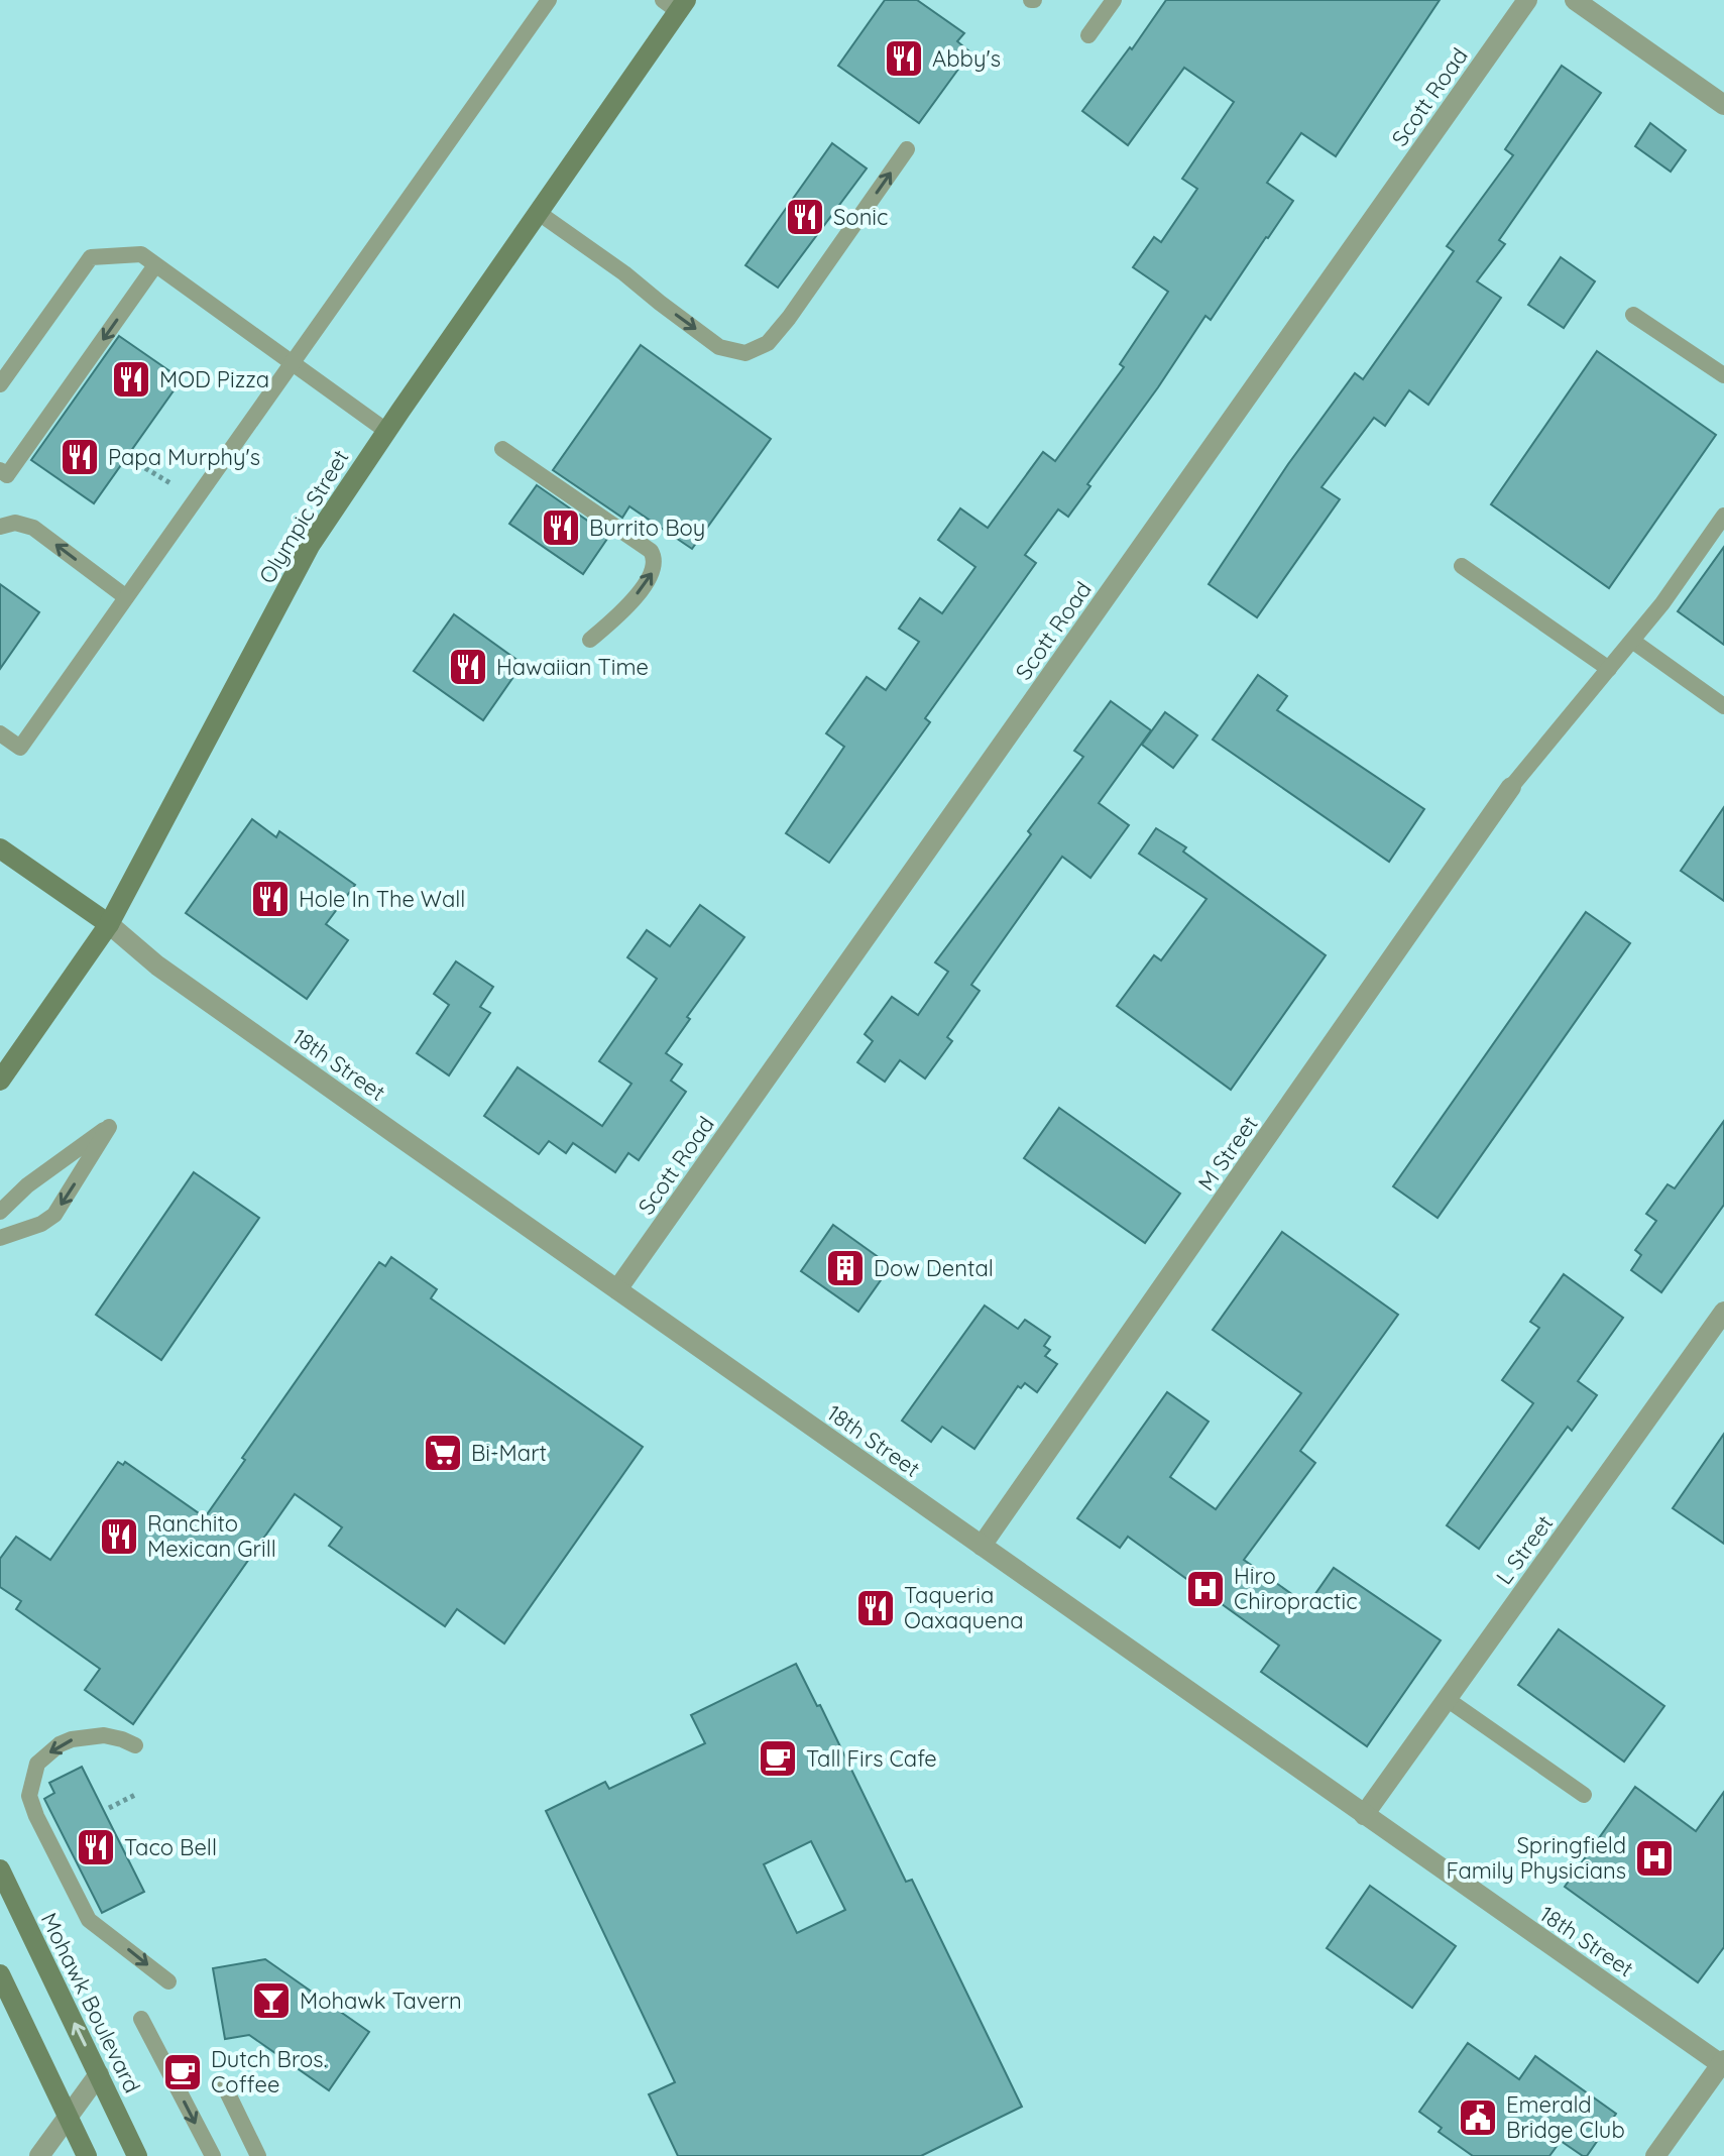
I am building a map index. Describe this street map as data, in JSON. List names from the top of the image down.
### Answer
{
  "streets": {
    "main road": ["Olympic Street", "18th Street", "Mohawk Boulevard"],
    "street": ["Scott Road", "M Street", "L Street"]
  },
  "crossings": [
    ["Scott Road", "18th Street"],
    ["Olympic Street", "18th Street"],
    ["18th Street", "M Street"],
    ["18th Street", "L Street"]
  ],
  "places": {
    "restaurant": [
      "Abby's",
      "Sonic",
      "MOD Pizza",
      "Papa Murphy's",
      "Burrito Boy",
      "Hawaiian Time",
      "Hole In The Wall",
      "Ranchito Mexican Grill",
      "Taqueria Oaxaquena",
      "Taco Bell"
    ],
    "building": ["Dow Dental"],
    "supermarket": ["Bi-Mart"],
    "hospital": ["Hiro Chiropractic", "Springfield Family Physicians"],
    "cafe": ["Tall Firs Cafe", "Dutch Bros. Coffee"],
    "bar": ["Mohawk Tavern"],
    "public building": ["Emerald Bridge Club"]
  }
}
